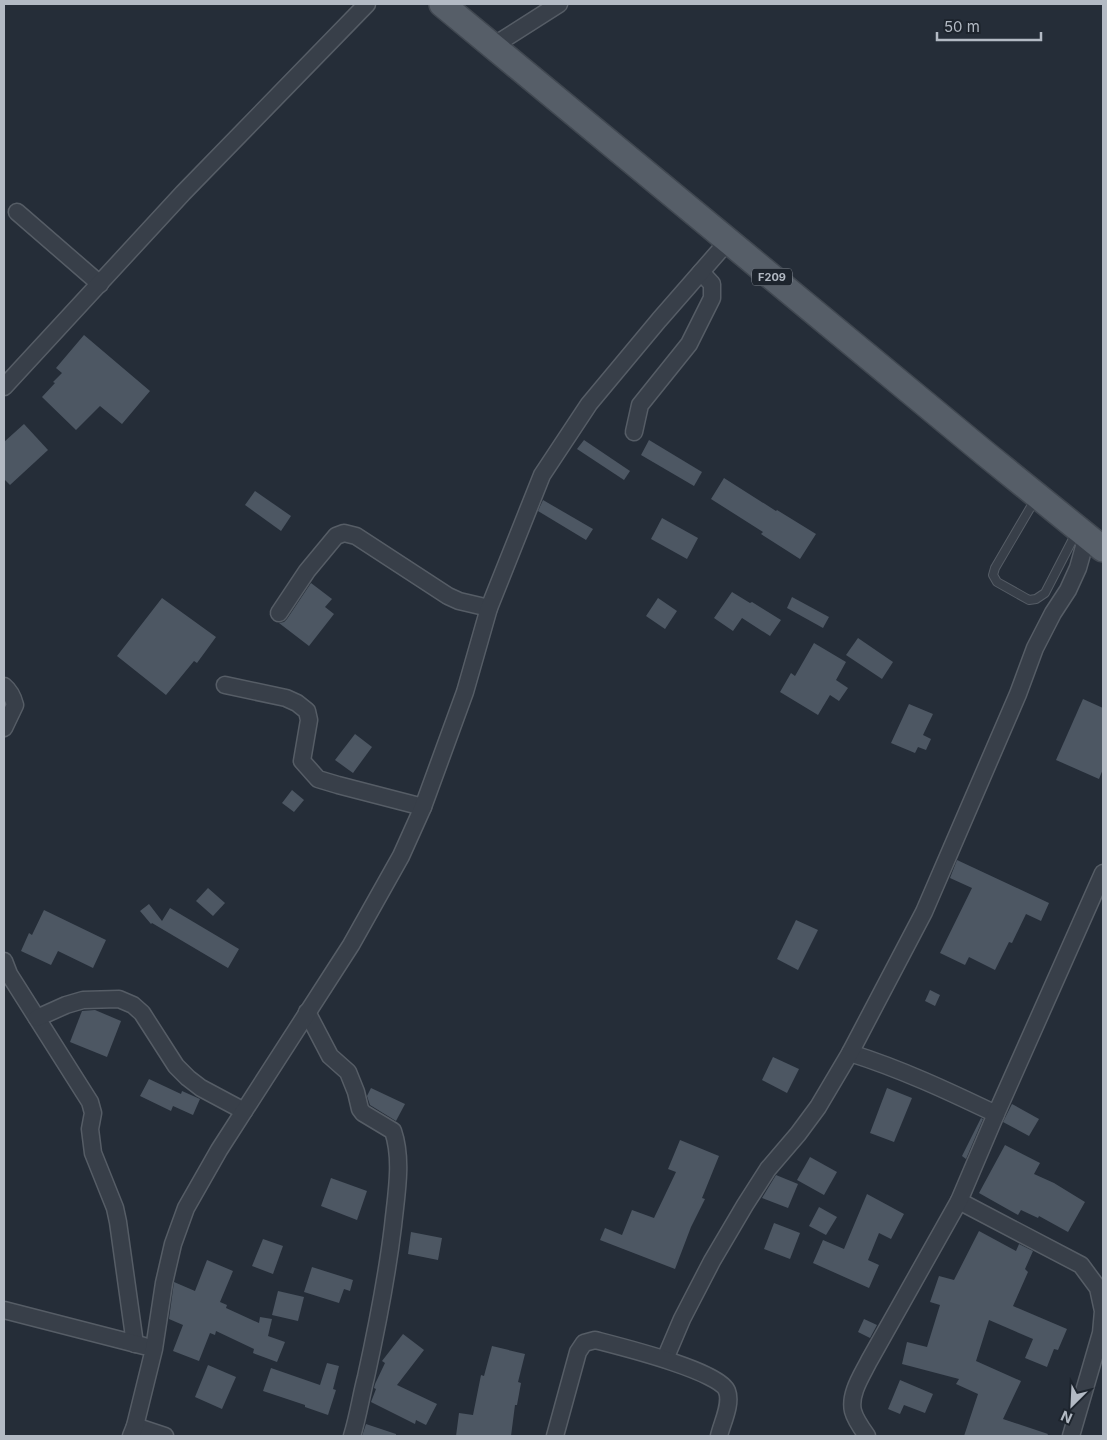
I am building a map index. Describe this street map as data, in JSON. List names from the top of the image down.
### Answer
{
  "streets": {
    "main road": ["F209"]
  },
  "scale_bar": "50 m",
  "north": "bottom left"
}
